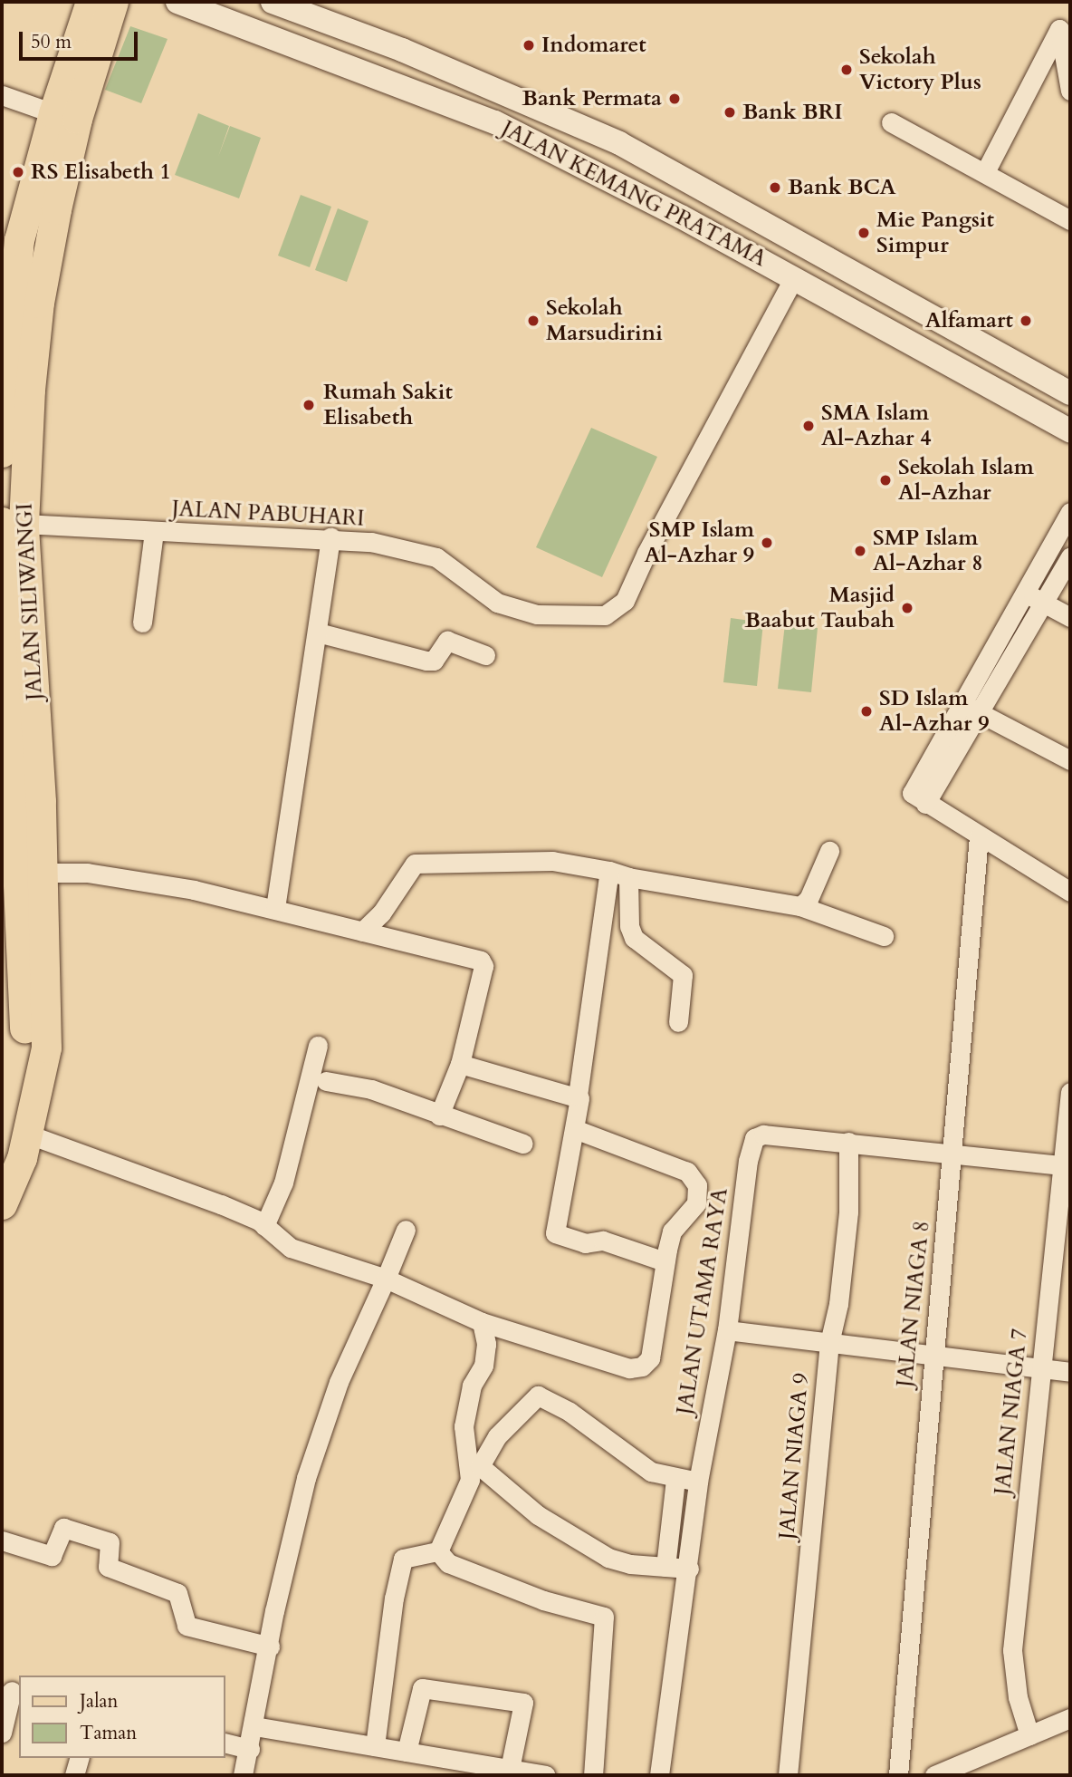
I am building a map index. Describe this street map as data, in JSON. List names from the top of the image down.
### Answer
{
  "streets": {
    "main road": ["JALAN SILIWANGI"],
    "street": [
      "JALAN KEMANG PRATAMA",
      "JALAN PABUHARI",
      "JALAN UTAMA RAYA",
      "JALAN NIAGA 8",
      "JALAN NIAGA 7",
      "JALAN NIAGA 9"
    ]
  },
  "crossings": [
    ["JALAN KEMANG PRATAMA", "JALAN PABUHARI"],
    ["JALAN PABUHARI", "JALAN SILIWANGI"],
    ["JALAN UTAMA RAYA", "JALAN NIAGA 9"]
  ],
  "places": [
    "Indomaret",
    "Sekolah Victory Plus",
    "Bank Permata",
    "Bank BRI",
    "RS Elisabeth 1",
    "Bank BCA",
    "Mie Pangsit Simpur",
    "Sekolah Marsudirini",
    "Alfamart",
    "Rumah Sakit Elisabeth",
    "SMA Islam Al-Azhar 4",
    "Sekolah Islam Al-Azhar",
    "SMP Islam Al-Azhar 9",
    "SMP Islam Al-Azhar 8",
    "Masjid Baabut Taubah",
    "SD Islam Al-Azhar 9"
  ],
  "legend": ["Jalan", "Taman"],
  "scale_bar": "50 m"
}
